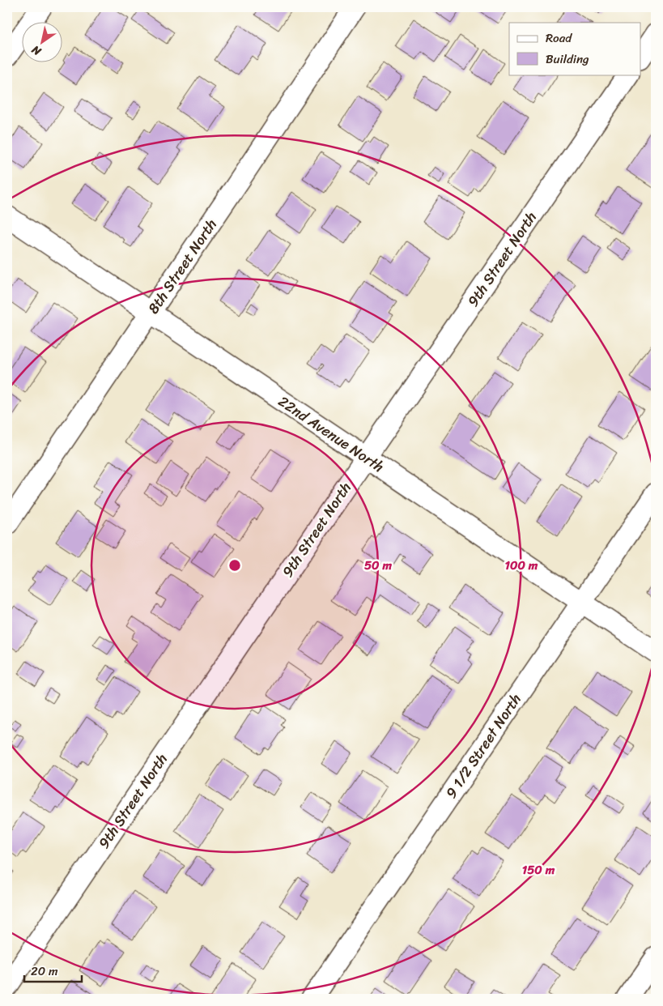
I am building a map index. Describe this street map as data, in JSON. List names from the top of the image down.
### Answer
{
  "streets": {
    "street": [
      "9th Street North",
      "8th Street North",
      "22nd Avenue North",
      "9 1/2 Street North"
    ]
  },
  "crossings": [
    ["9th Street North", "22nd Avenue North"],
    ["8th Street North", "22nd Avenue North"],
    ["22nd Avenue North", "9 1/2 Street North"]
  ],
  "legend": ["Road", "Building"],
  "scale_bar": "20 m",
  "north": "bottom left",
  "rings": ["50 m", "100 m", "150 m"]
}
